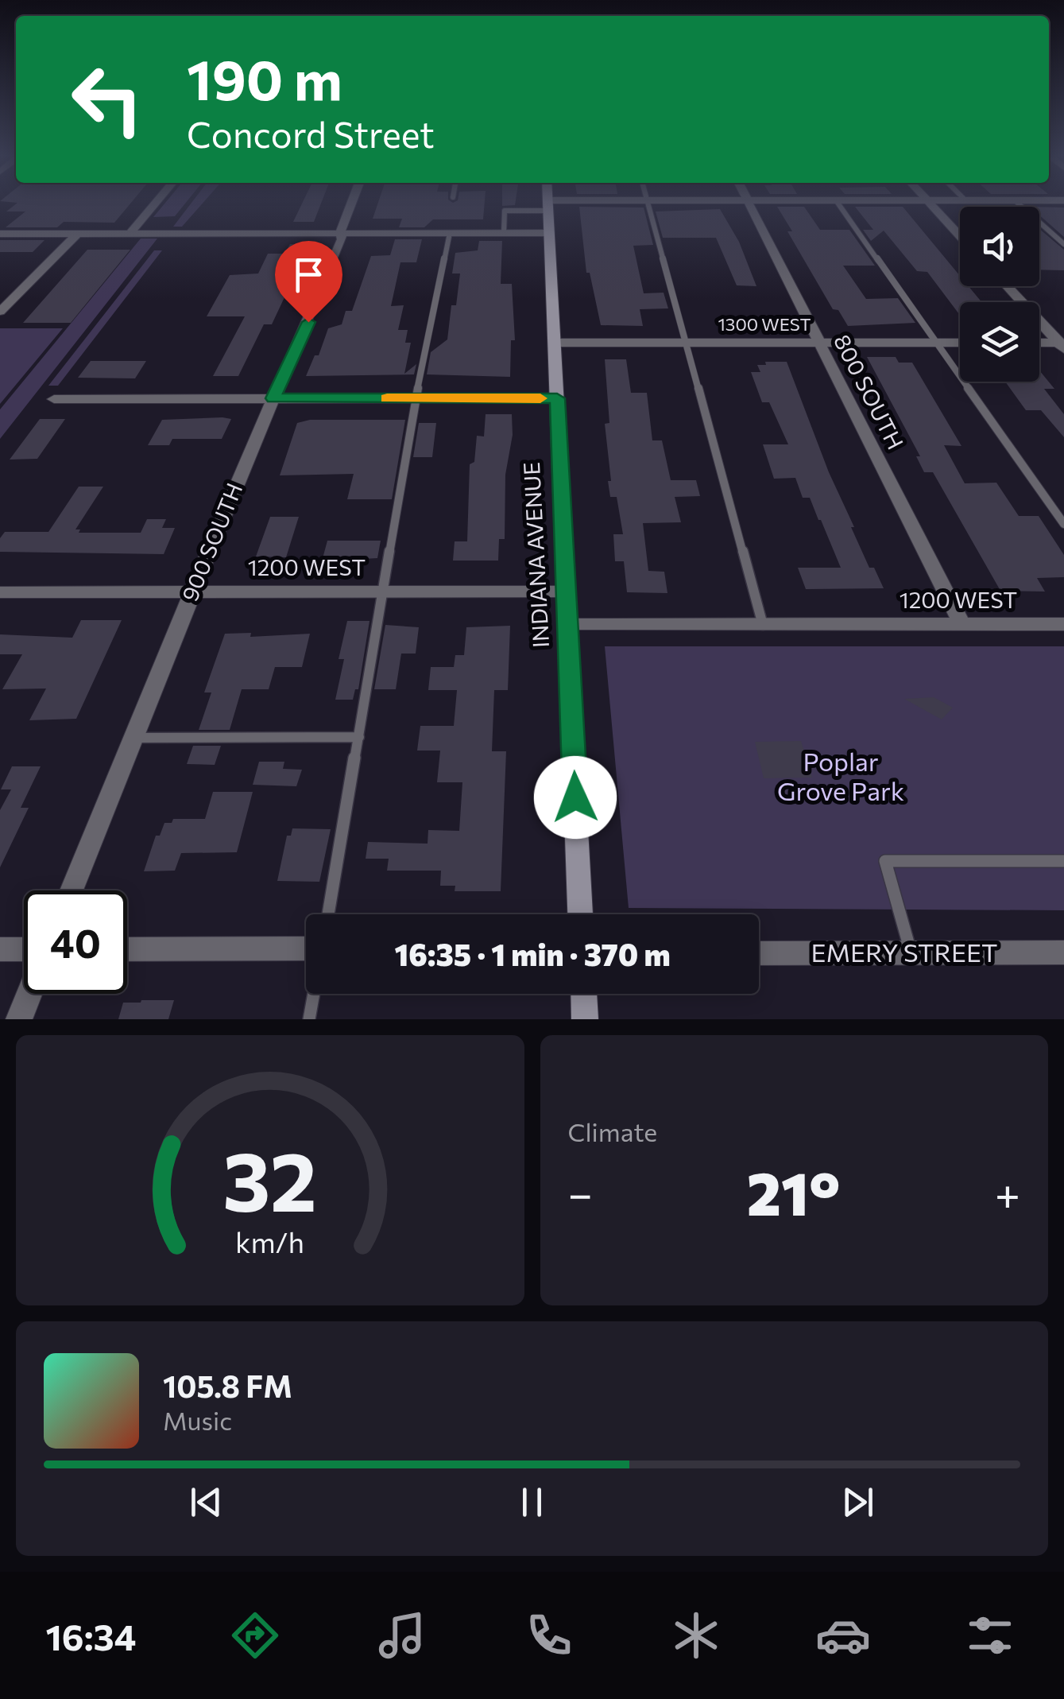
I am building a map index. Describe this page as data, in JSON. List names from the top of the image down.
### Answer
{
  "streets": {
    "street": [
      "1300 WEST",
      "800 SOUTH",
      "900 SOUTH",
      "INDIANA AVENUE",
      "1200 WEST",
      "EMERY STREET"
    ]
  },
  "crossings": [
    ["1300 WEST", "800 SOUTH"],
    ["1300 WEST", "INDIANA AVENUE"],
    ["800 SOUTH", "1200 WEST"],
    ["900 SOUTH", "1200 WEST"],
    ["INDIANA AVENUE", "1200 WEST"]
  ],
  "parks": ["Poplar Grove Park"],
  "page": {
    "turn": ["190 m", "Concord Street"],
    "limit": "40",
    "trip": "16:35 · 1 min · 370 m",
    "tile": "Climate",
    "heat": ["−", "21°", "+"],
    "song": ["105.8 FM", "Music"],
    "tabs": "16:34",
    "gauge": ["32", "km/h"]
  }
}
